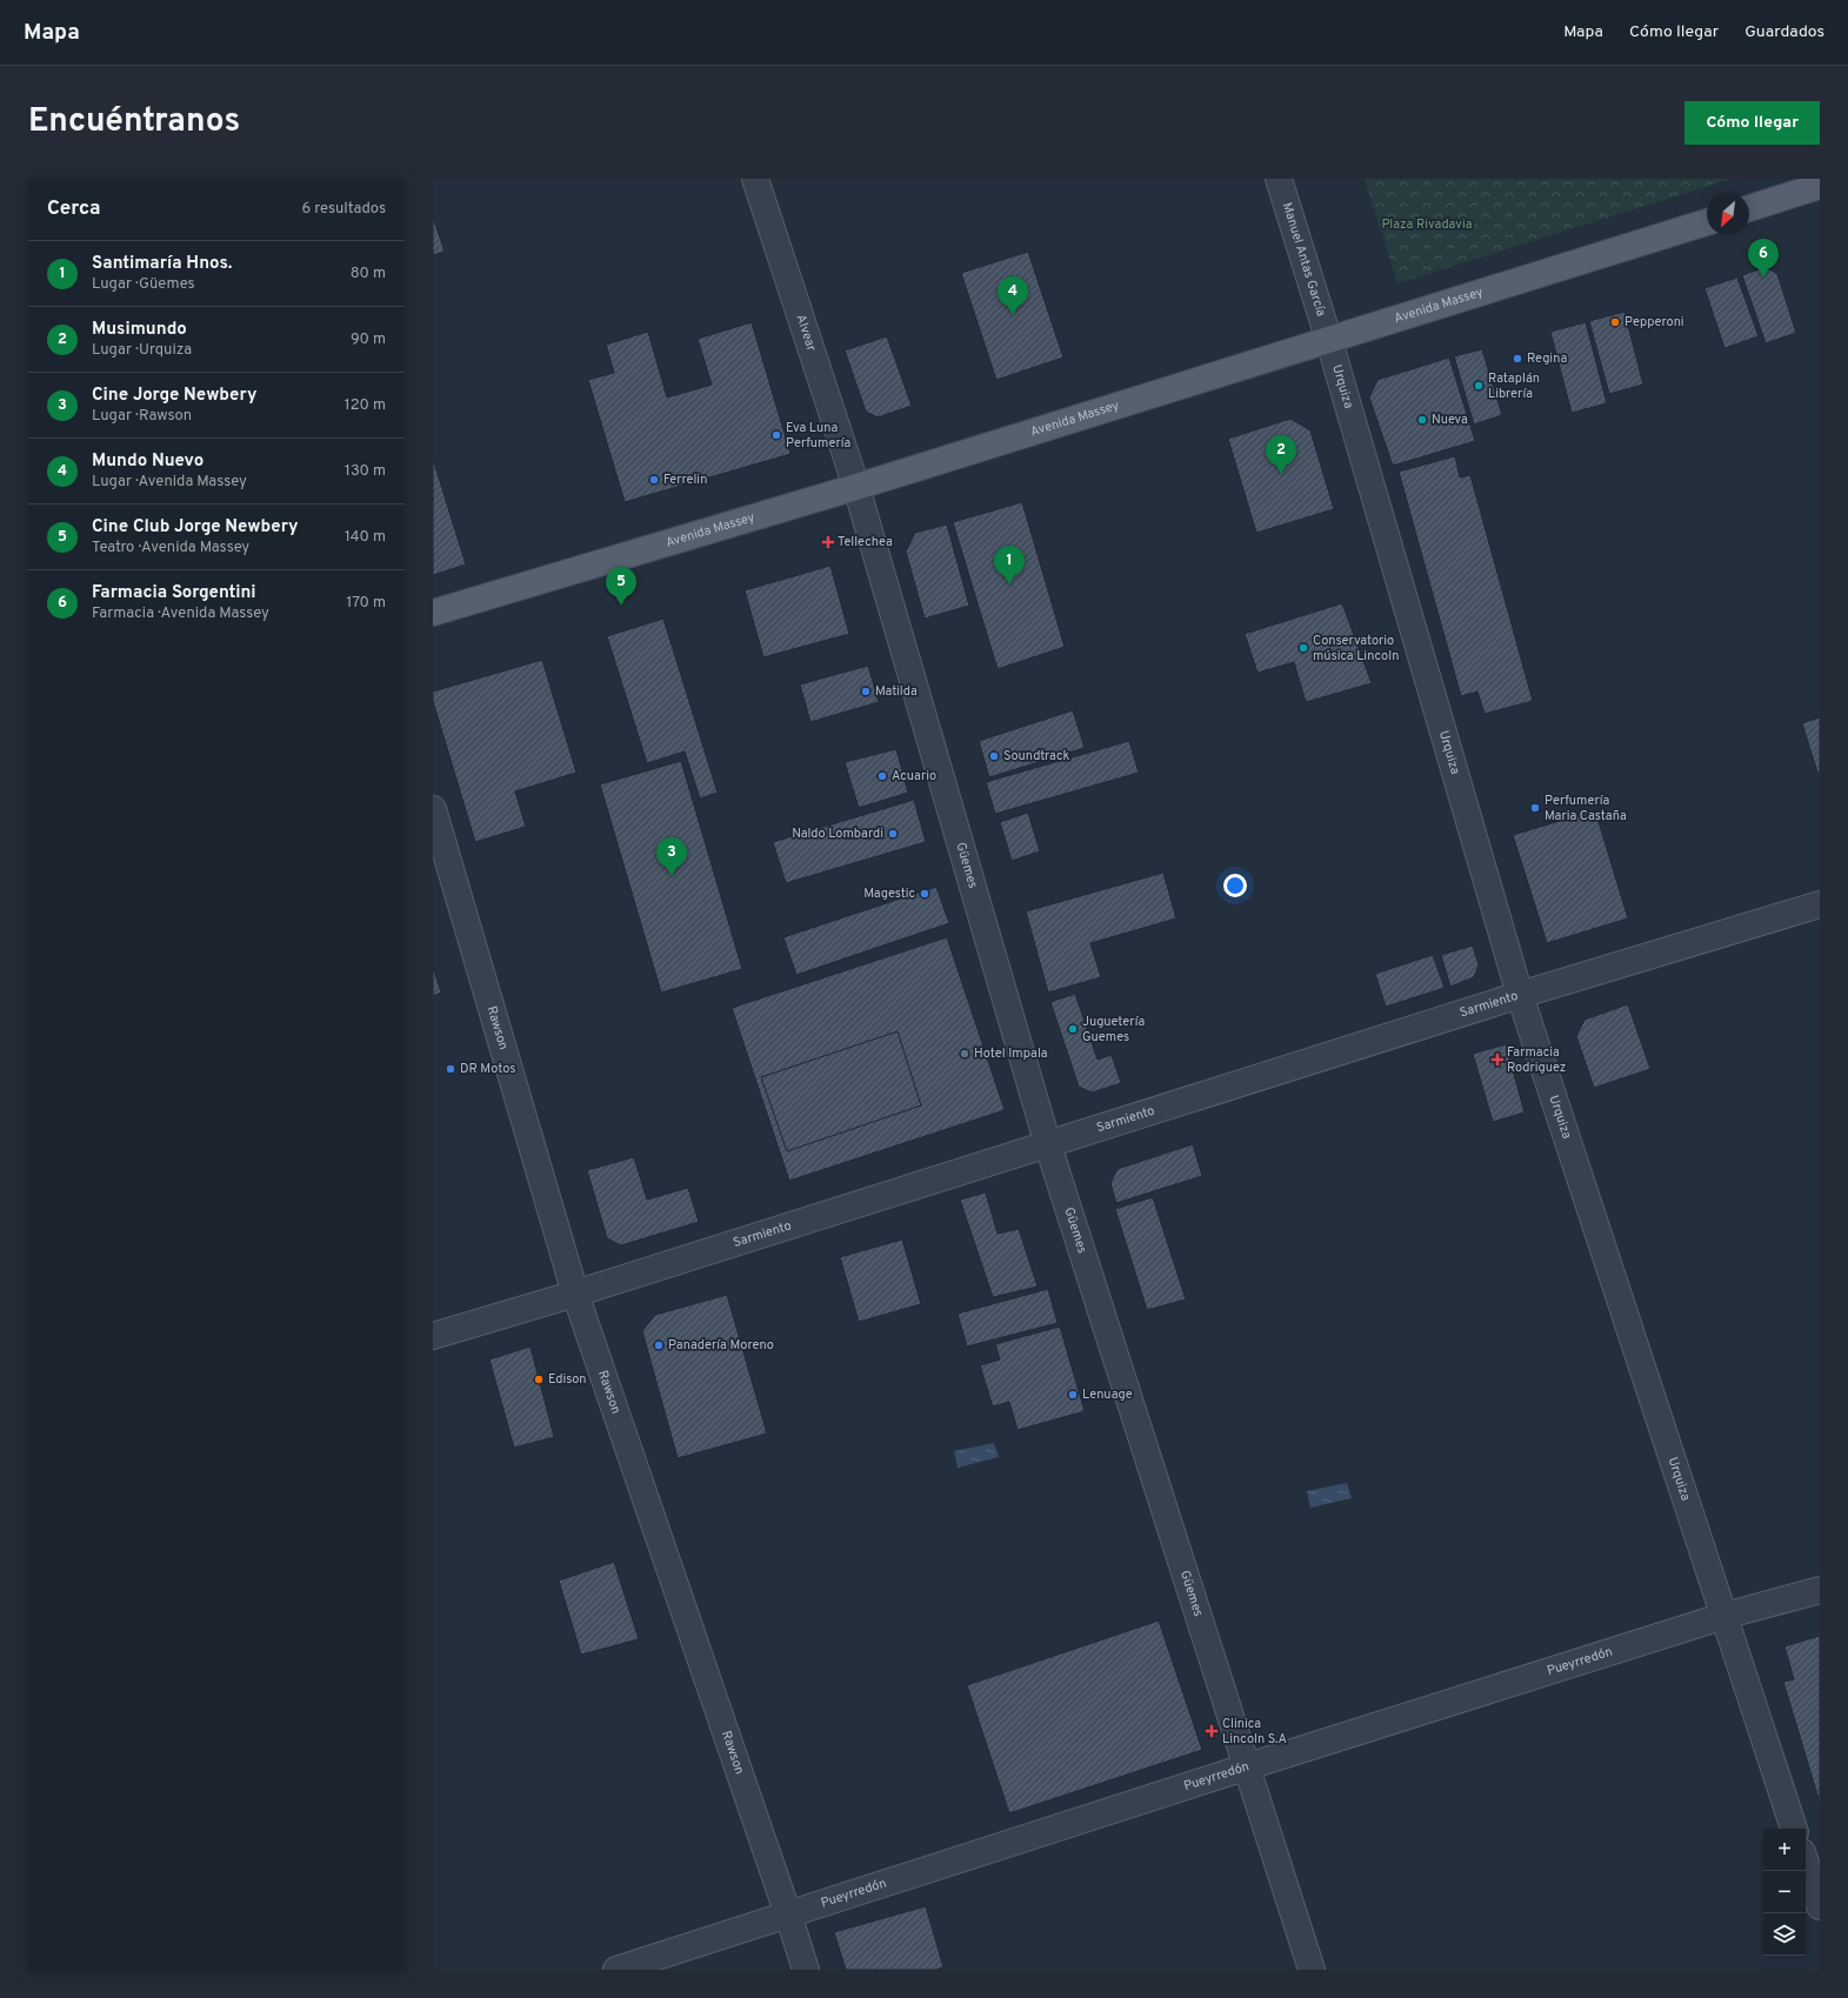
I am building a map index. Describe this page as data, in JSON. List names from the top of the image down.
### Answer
{
  "streets": {
    "main road": ["Avenida Massey"],
    "street": [
      "Manuel Antas García",
      "Alvear",
      "Urquiza",
      "Güemes",
      "Sarmiento",
      "Rawson",
      "Pueyrredón"
    ]
  },
  "crossings": [
    ["Manuel Antas García", "Avenida Massey"],
    ["Manuel Antas García", "Urquiza"],
    ["Avenida Massey", "Alvear"],
    ["Avenida Massey", "Urquiza"],
    ["Avenida Massey", "Güemes"],
    ["Alvear", "Güemes"],
    ["Urquiza", "Sarmiento"],
    ["Urquiza", "Pueyrredón"],
    ["Güemes", "Sarmiento"],
    ["Güemes", "Pueyrredón"],
    ["Sarmiento", "Rawson"],
    ["Rawson", "Pueyrredón"]
  ],
  "parks": ["Plaza Rivadavia"],
  "places": {
    "other": [
      "Pepperoni",
      "Regina",
      "Rataplán Librería",
      "Nueva",
      "Eva Luna Perfumería",
      "Ferrelin",
      "Conservatorio música Lincoln",
      "Matilda",
      "Soundtrack",
      "Acuario",
      "Perfumería Maria Castaña",
      "Naldo Lombardi",
      "Magestic",
      "Juguetería Guemes",
      "Hotel Impala",
      "DR Motos",
      "Panadería Moreno",
      "Edison",
      "Lenuage"
    ],
    "health": ["Tellechea", "Farmacia Rodriguez", "Clinica Lincoln S.A"]
  },
  "north": "bottom left",
  "page": {
    "header": "Mapa",
    "nav": ["Mapa", "Cómo llegar", "Guardados"],
    "title": "Encuéntranos",
    "buttons": "Cómo llegar",
    "heading": ["Cerca", "6 resultados"],
    "pins": [
      "6",
      "4",
      "2",
      "1",
      "5",
      "3"
    ],
    "list": [
      {
        "mark": "1",
        "name": "Santimaría Hnos.",
        "note": "Lugar · Güemes",
        "value": "80 m"
      },
      {
        "mark": "2",
        "name": "Musimundo",
        "note": "Lugar · Urquiza",
        "value": "90 m"
      },
      {
        "mark": "3",
        "name": "Cine Jorge Newbery",
        "note": "Lugar · Rawson",
        "value": "120 m"
      },
      {
        "mark": "4",
        "name": "Mundo Nuevo",
        "note": "Lugar · Avenida Massey",
        "value": "130 m"
      },
      {
        "mark": "5",
        "name": "Cine Club Jorge Newbery",
        "note": "Teatro · Avenida Massey",
        "value": "140 m"
      },
      {
        "mark": "6",
        "name": "Farmacia Sorgentini",
        "note": "Farmacia · Avenida Massey",
        "value": "170 m"
      }
    ],
    "map_buttons": ["+", "−"]
  }
}
